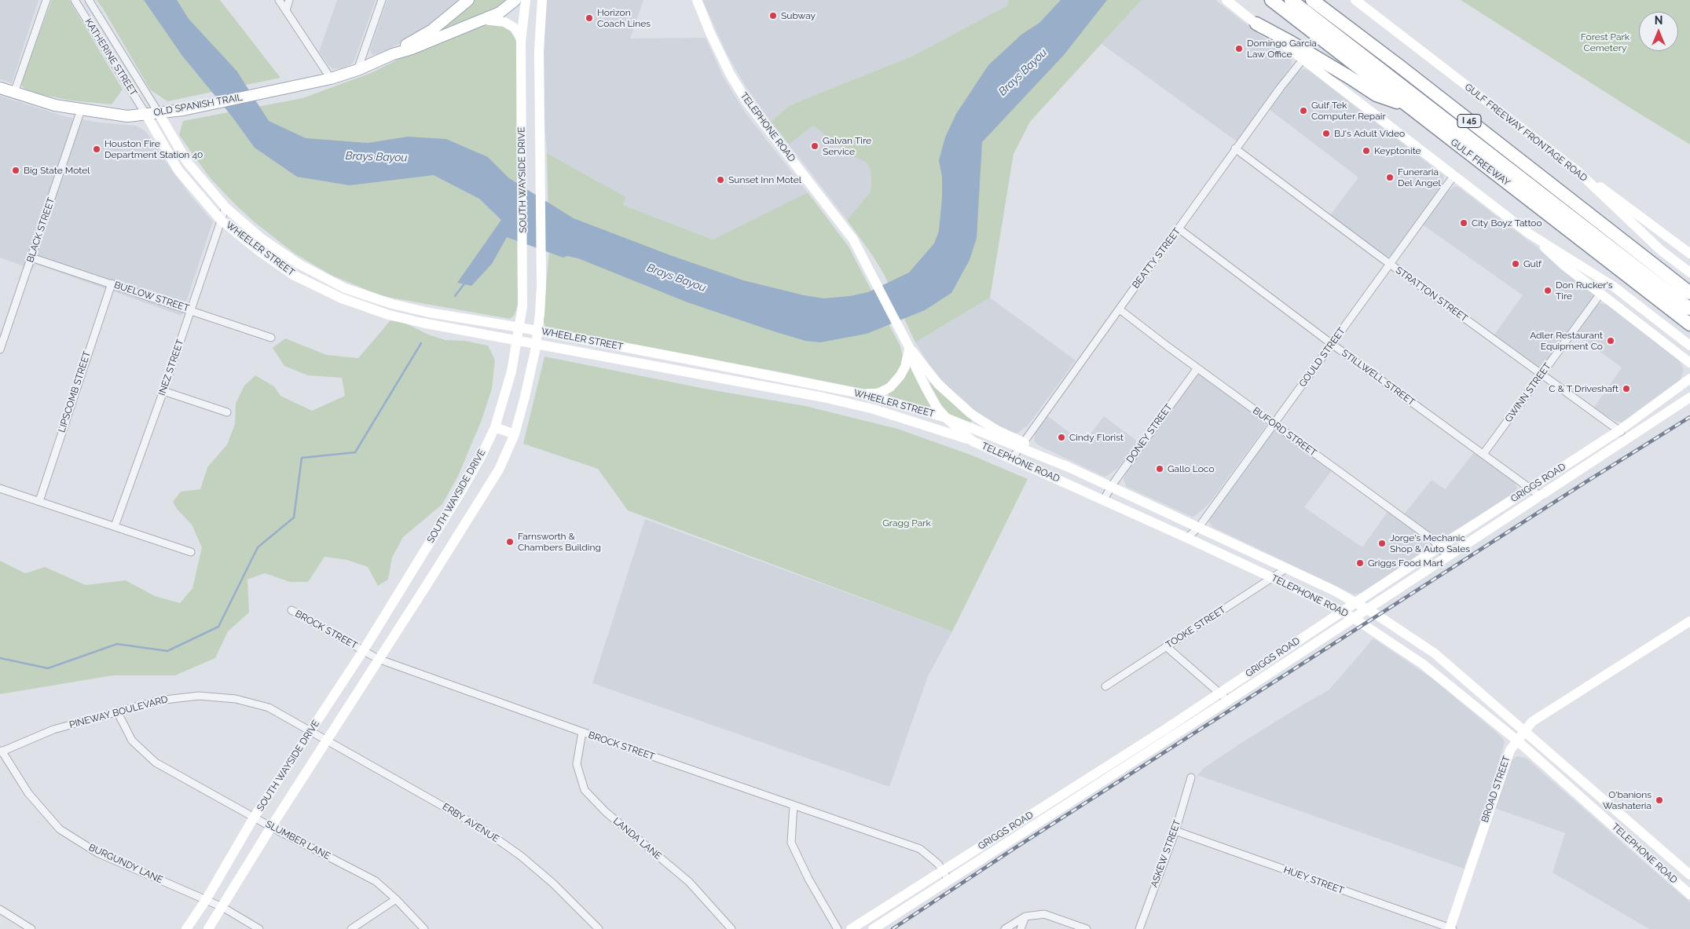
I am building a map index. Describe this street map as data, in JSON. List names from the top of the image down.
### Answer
{
  "streets": {
    "highway": ["I 45", "GULF FREEWAY"],
    "main road": [
      "OLD SPANISH TRAIL",
      "TELEPHONE ROAD",
      "GULF FREEWAY FRONTAGE ROAD",
      "SOUTH WAYSIDE DRIVE",
      "WHEELER STREET",
      "GRIGGS ROAD",
      "BROAD STREET"
    ],
    "street": [
      "KATHERINE STREET",
      "BLACK STREET",
      "BEATTY STREET",
      "STRATTON STREET",
      "BUELOW STREET",
      "GOULD STREET",
      "INEZ STREET",
      "STILLWELL STREET",
      "LIPSCOMB STREET",
      "GWINN STREET",
      "BUFORD STREET",
      "DONEY STREET",
      "TOOKE STREET",
      "BROCK STREET",
      "PINEWAY BOULEVARD",
      "ERBY AVENUE",
      "LANDA LANE",
      "SLUMBER LANE",
      "ASKEW STREET",
      "BURGUNDY LANE",
      "HUEY STREET"
    ]
  },
  "crossings": [
    ["KATHERINE STREET", "OLD SPANISH TRAIL"],
    ["KATHERINE STREET", "WHEELER STREET"],
    ["OLD SPANISH TRAIL", "BLACK STREET"],
    ["OLD SPANISH TRAIL", "WHEELER STREET"],
    ["TELEPHONE ROAD", "WHEELER STREET"],
    ["TELEPHONE ROAD", "BEATTY STREET"],
    ["TELEPHONE ROAD", "GOULD STREET"],
    ["TELEPHONE ROAD", "DONEY STREET"],
    ["TELEPHONE ROAD", "GRIGGS ROAD"],
    ["TELEPHONE ROAD", "TOOKE STREET"],
    ["TELEPHONE ROAD", "BROAD STREET"],
    ["SOUTH WAYSIDE DRIVE", "WHEELER STREET"],
    ["SOUTH WAYSIDE DRIVE", "BROCK STREET"],
    ["SOUTH WAYSIDE DRIVE", "PINEWAY BOULEVARD"],
    ["SOUTH WAYSIDE DRIVE", "ERBY AVENUE"],
    ["SOUTH WAYSIDE DRIVE", "SLUMBER LANE"],
    ["SOUTH WAYSIDE DRIVE", "BURGUNDY LANE"],
    ["BLACK STREET", "BUELOW STREET"],
    ["WHEELER STREET", "BEATTY STREET"],
    ["WHEELER STREET", "INEZ STREET"],
    ["BEATTY STREET", "STRATTON STREET"],
    ["BEATTY STREET", "STILLWELL STREET"],
    ["BEATTY STREET", "BUFORD STREET"],
    ["STRATTON STREET", "GOULD STREET"],
    ["STRATTON STREET", "GWINN STREET"],
    ["STRATTON STREET", "GRIGGS ROAD"],
    ["BUELOW STREET", "INEZ STREET"],
    ["BUELOW STREET", "LIPSCOMB STREET"],
    ["GOULD STREET", "STILLWELL STREET"],
    ["GOULD STREET", "BUFORD STREET"],
    ["STILLWELL STREET", "GWINN STREET"],
    ["STILLWELL STREET", "GRIGGS ROAD"],
    ["BUFORD STREET", "DONEY STREET"],
    ["BUFORD STREET", "GRIGGS ROAD"],
    ["GRIGGS ROAD", "BROCK STREET"],
    ["BROCK STREET", "LANDA LANE"],
    ["PINEWAY BOULEVARD", "ERBY AVENUE"],
    ["PINEWAY BOULEVARD", "SLUMBER LANE"],
    ["PINEWAY BOULEVARD", "BURGUNDY LANE"],
    ["BROAD STREET", "HUEY STREET"],
    ["ASKEW STREET", "HUEY STREET"]
  ],
  "water": ["Brays Bayou"],
  "parks": ["Forest Park Cemetery", "Gragg Park"],
  "places": [
    "Subway",
    "Horizon Coach Lines",
    "Domingo Garcia Law Office",
    "Gulf Tek Computer Repair",
    "BJ's Adult Video",
    "Galvan Tire Service",
    "Houston Fire Department Station 40",
    "Keyptonite",
    "Big State Motel",
    "Funeraria Del Angel",
    "Sunset Inn Motel",
    "City Boyz Tattoo",
    "Gulf",
    "Don Rucker's Tire",
    "Adler Restaurant Equipment Co",
    "C & T Driveshaft",
    "Cindy Florist",
    "Gallo Loco",
    "Farnsworth & Chambers Building",
    "Jorge's Mechanic Shop & Auto Sales",
    "Griggs Food Mart",
    "O'banions Washateria"
  ],
  "north": "top"
}
